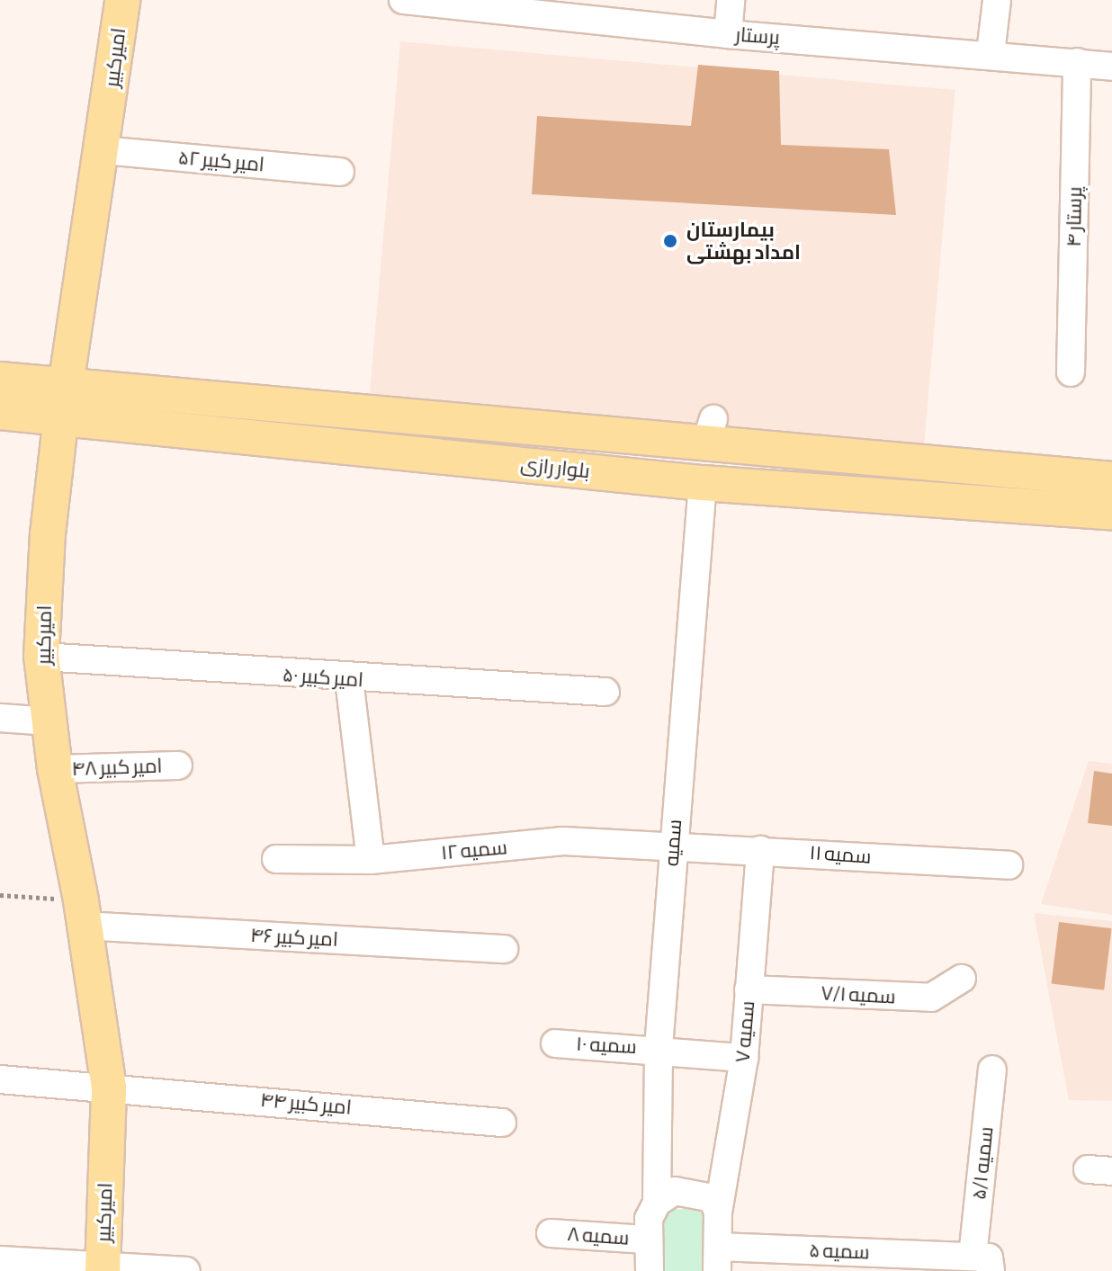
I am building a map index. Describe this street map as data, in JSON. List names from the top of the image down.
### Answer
{
  "streets": {
    "main road": ["امیرکبیر", "بلوار رازی"],
    "street": [
      "پرستار",
      "امیر کبیر ۵۲",
      "پرستار ۴",
      "امیر کبیر ۵۰",
      "امیر کبیر ۴۸",
      "سمیه",
      "سمیه ۱۲",
      "سمیه ۱۱",
      "امیر کبیر ۴۶",
      "سمیه ۷/۱",
      "سمیه ۷",
      "سمیه ۱۰",
      "امیر کبیر ۴۴",
      "سمیه ۵/۱",
      "سمیه ۸",
      "سمیه ۵"
    ]
  },
  "crossings": [
    ["پرستار", "پرستار ۴"],
    ["امیرکبیر", "امیر کبیر ۵۲"],
    ["امیرکبیر", "بلوار رازی"],
    ["امیرکبیر", "امیر کبیر ۵۰"],
    ["امیرکبیر", "امیر کبیر ۴۸"],
    ["امیرکبیر", "امیر کبیر ۴۶"],
    ["امیرکبیر", "امیر کبیر ۴۴"],
    ["بلوار رازی", "سمیه"],
    ["سمیه", "سمیه ۱۲"],
    ["سمیه", "سمیه ۱۱"],
    ["سمیه", "سمیه ۱۰"],
    ["سمیه", "سمیه ۸"],
    ["سمیه ۱۲", "سمیه ۱۱"],
    ["سمیه ۱۱", "سمیه ۷"],
    ["سمیه ۷/۱", "سمیه ۷"],
    ["سمیه ۷", "سمیه ۱۰"],
    ["سمیه ۷", "سمیه ۵"],
    ["سمیه ۵/۱", "سمیه ۵"]
  ],
  "places": ["بیمارستان امداد بهشتی"]
}
